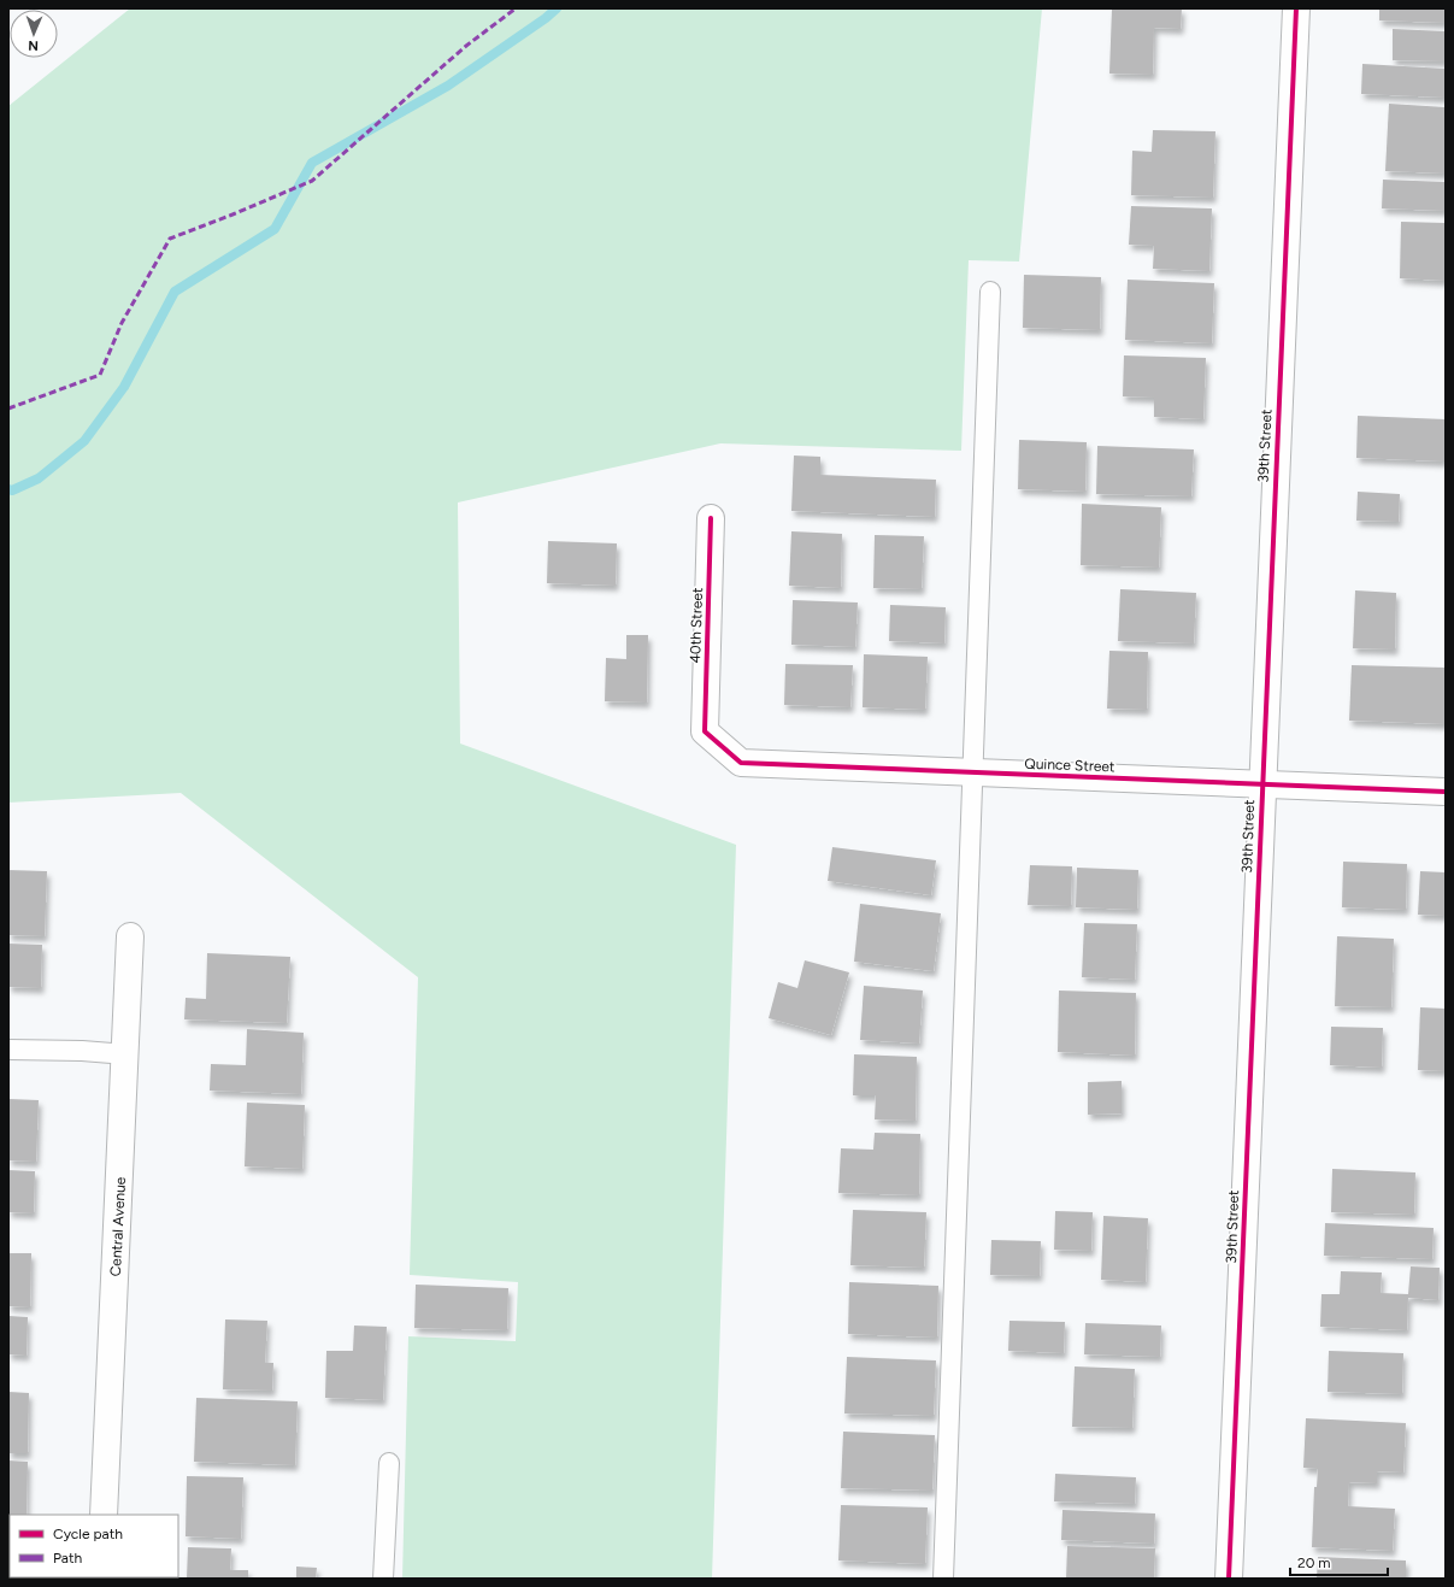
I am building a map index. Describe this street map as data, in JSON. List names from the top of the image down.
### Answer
{
  "streets": {
    "street": [
      "39th Street",
      "40th Street",
      "Quince Street",
      "Central Avenue"
    ]
  },
  "crossings": [
    ["39th Street", "Quince Street"],
    ["40th Street", "Quince Street"]
  ],
  "legend": ["Cycle path", "Path"],
  "scale_bar": "20 m",
  "north": "bottom"
}
